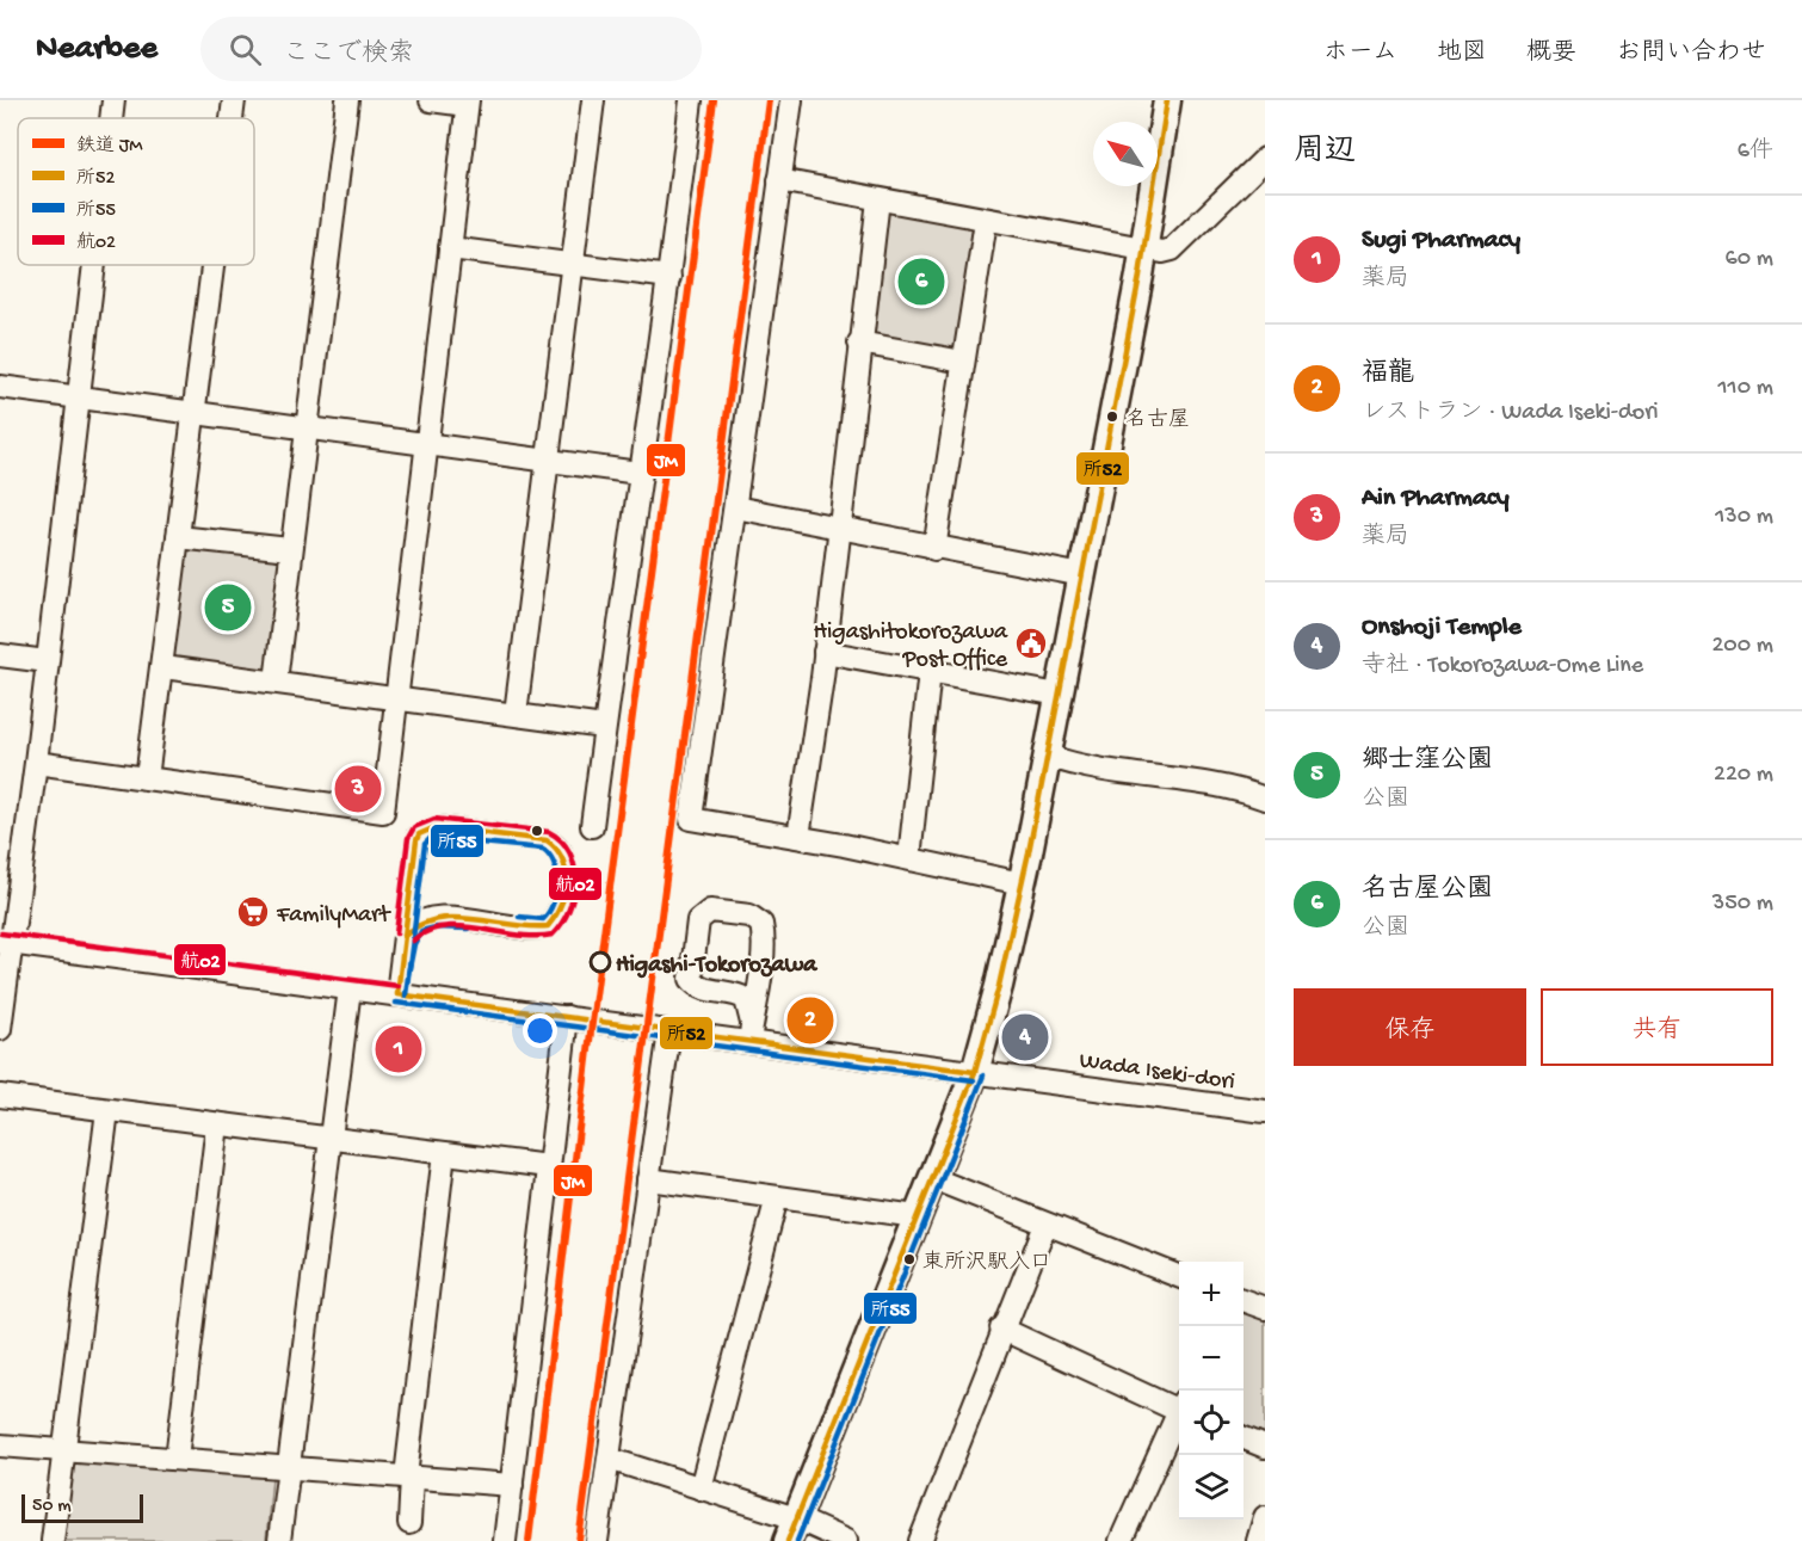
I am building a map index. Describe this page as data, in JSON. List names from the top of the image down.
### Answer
{
  "streets": {
    "street": ["Wada Iseki-dori"]
  },
  "places": {
    "other": ["名古屋", "Higashi-Tokorozawa", "東所沢駅入口"],
    "public building": ["Higashitokorozawa Post Office"],
    "supermarket": ["FamilyMart"]
  },
  "lines": [
    "rail line JM",
    "transit line 所52",
    "transit line 航02",
    "transit line 所55"
  ],
  "legend": [
    "鉄道 JM",
    "所52",
    "所55",
    "航02"
  ],
  "scale_bar": "50 m",
  "north": "top left",
  "page": {
    "header": "Nearbee",
    "search": "ここで検索",
    "nav": [
      "ホーム",
      "地図",
      "概要",
      "お問い合わせ"
    ],
    "heading": ["周辺", "6件"],
    "list": [
      {
        "mark": "1",
        "name": "Sugi Pharmacy",
        "note": "薬局",
        "value": "60 m"
      },
      {
        "mark": "2",
        "name": "福龍",
        "note": "レストラン · Wada Iseki-dori",
        "value": "110 m"
      },
      {
        "mark": "3",
        "name": "Ain Pharmacy",
        "note": "薬局",
        "value": "130 m"
      },
      {
        "mark": "4",
        "name": "Onshoji Temple",
        "note": "寺社 · Tokorozawa-Ome Line",
        "value": "200 m"
      },
      {
        "mark": "5",
        "name": "郷士窪公園",
        "note": "公園",
        "value": "220 m"
      },
      {
        "mark": "6",
        "name": "名古屋公園",
        "note": "公園",
        "value": "350 m"
      }
    ],
    "pins": [
      "6",
      "5",
      "3",
      "2",
      "4",
      "1"
    ],
    "buttons": ["保存", "共有"],
    "map_buttons": ["+", "−"],
    "scale": "50 m"
  }
}
